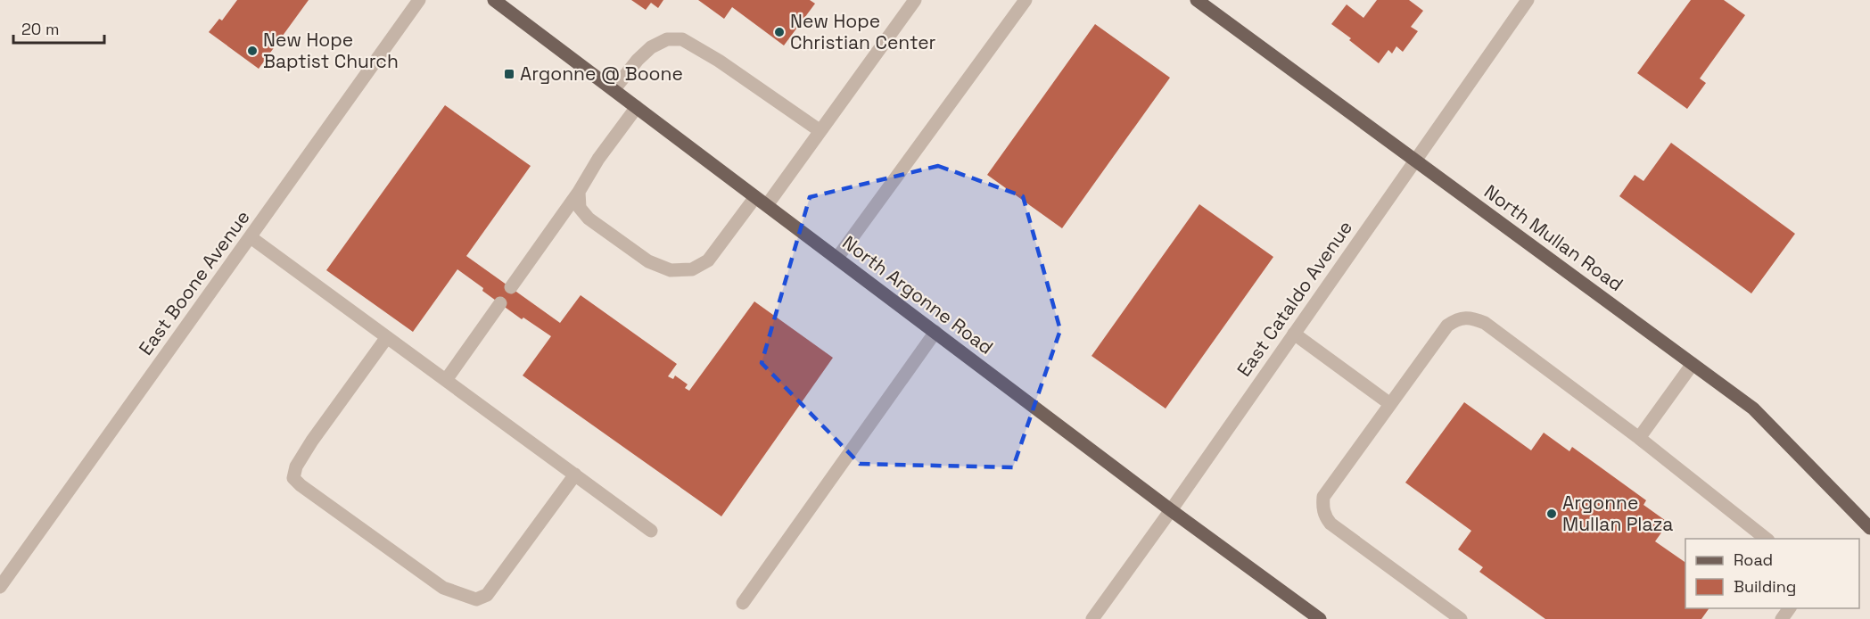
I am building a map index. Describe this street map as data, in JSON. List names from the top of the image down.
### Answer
{
  "streets": {
    "main road": ["North Mullan Road", "North Argonne Road"],
    "street": ["East Boone Avenue", "East Cataldo Avenue"]
  },
  "crossings": [
    ["North Mullan Road", "East Cataldo Avenue"],
    ["North Argonne Road", "East Cataldo Avenue"]
  ],
  "places": {
    "other": ["New Hope Christian Center", "New Hope Baptist Church", "Argonne Mullan Plaza"],
    "transit": ["Argonne @ Boone"]
  },
  "legend": ["Road", "Building"],
  "scale_bar": "20 m"
}
